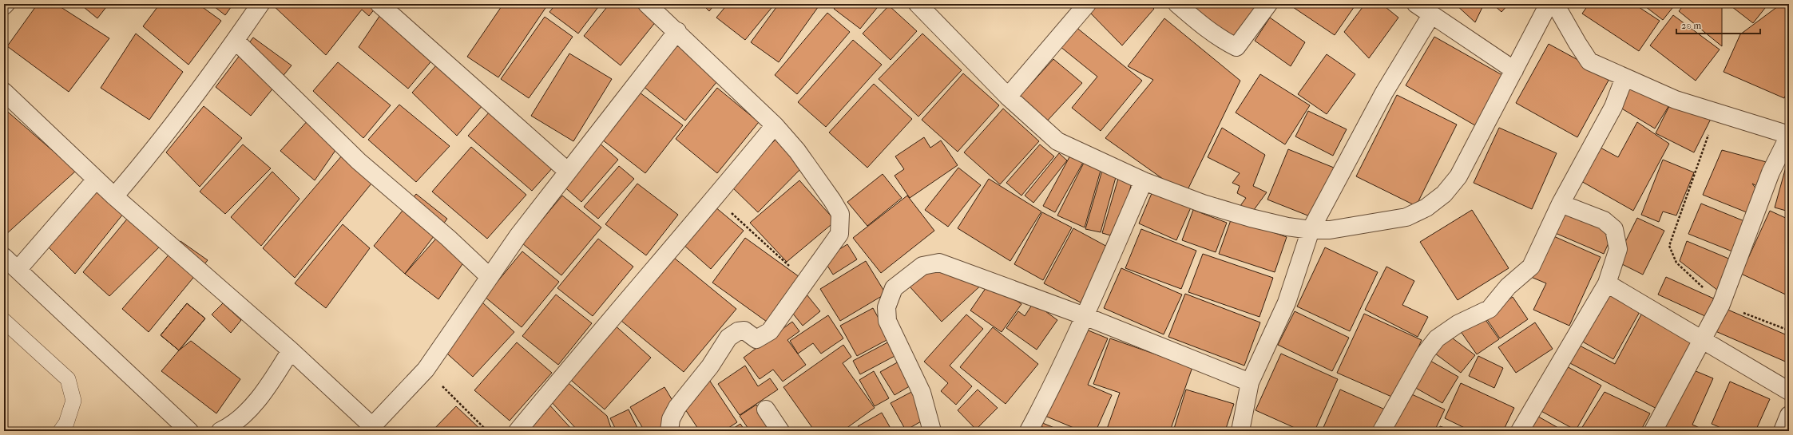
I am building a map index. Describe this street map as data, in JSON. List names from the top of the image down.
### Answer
{
  "scale_bar": "20 m"
}
